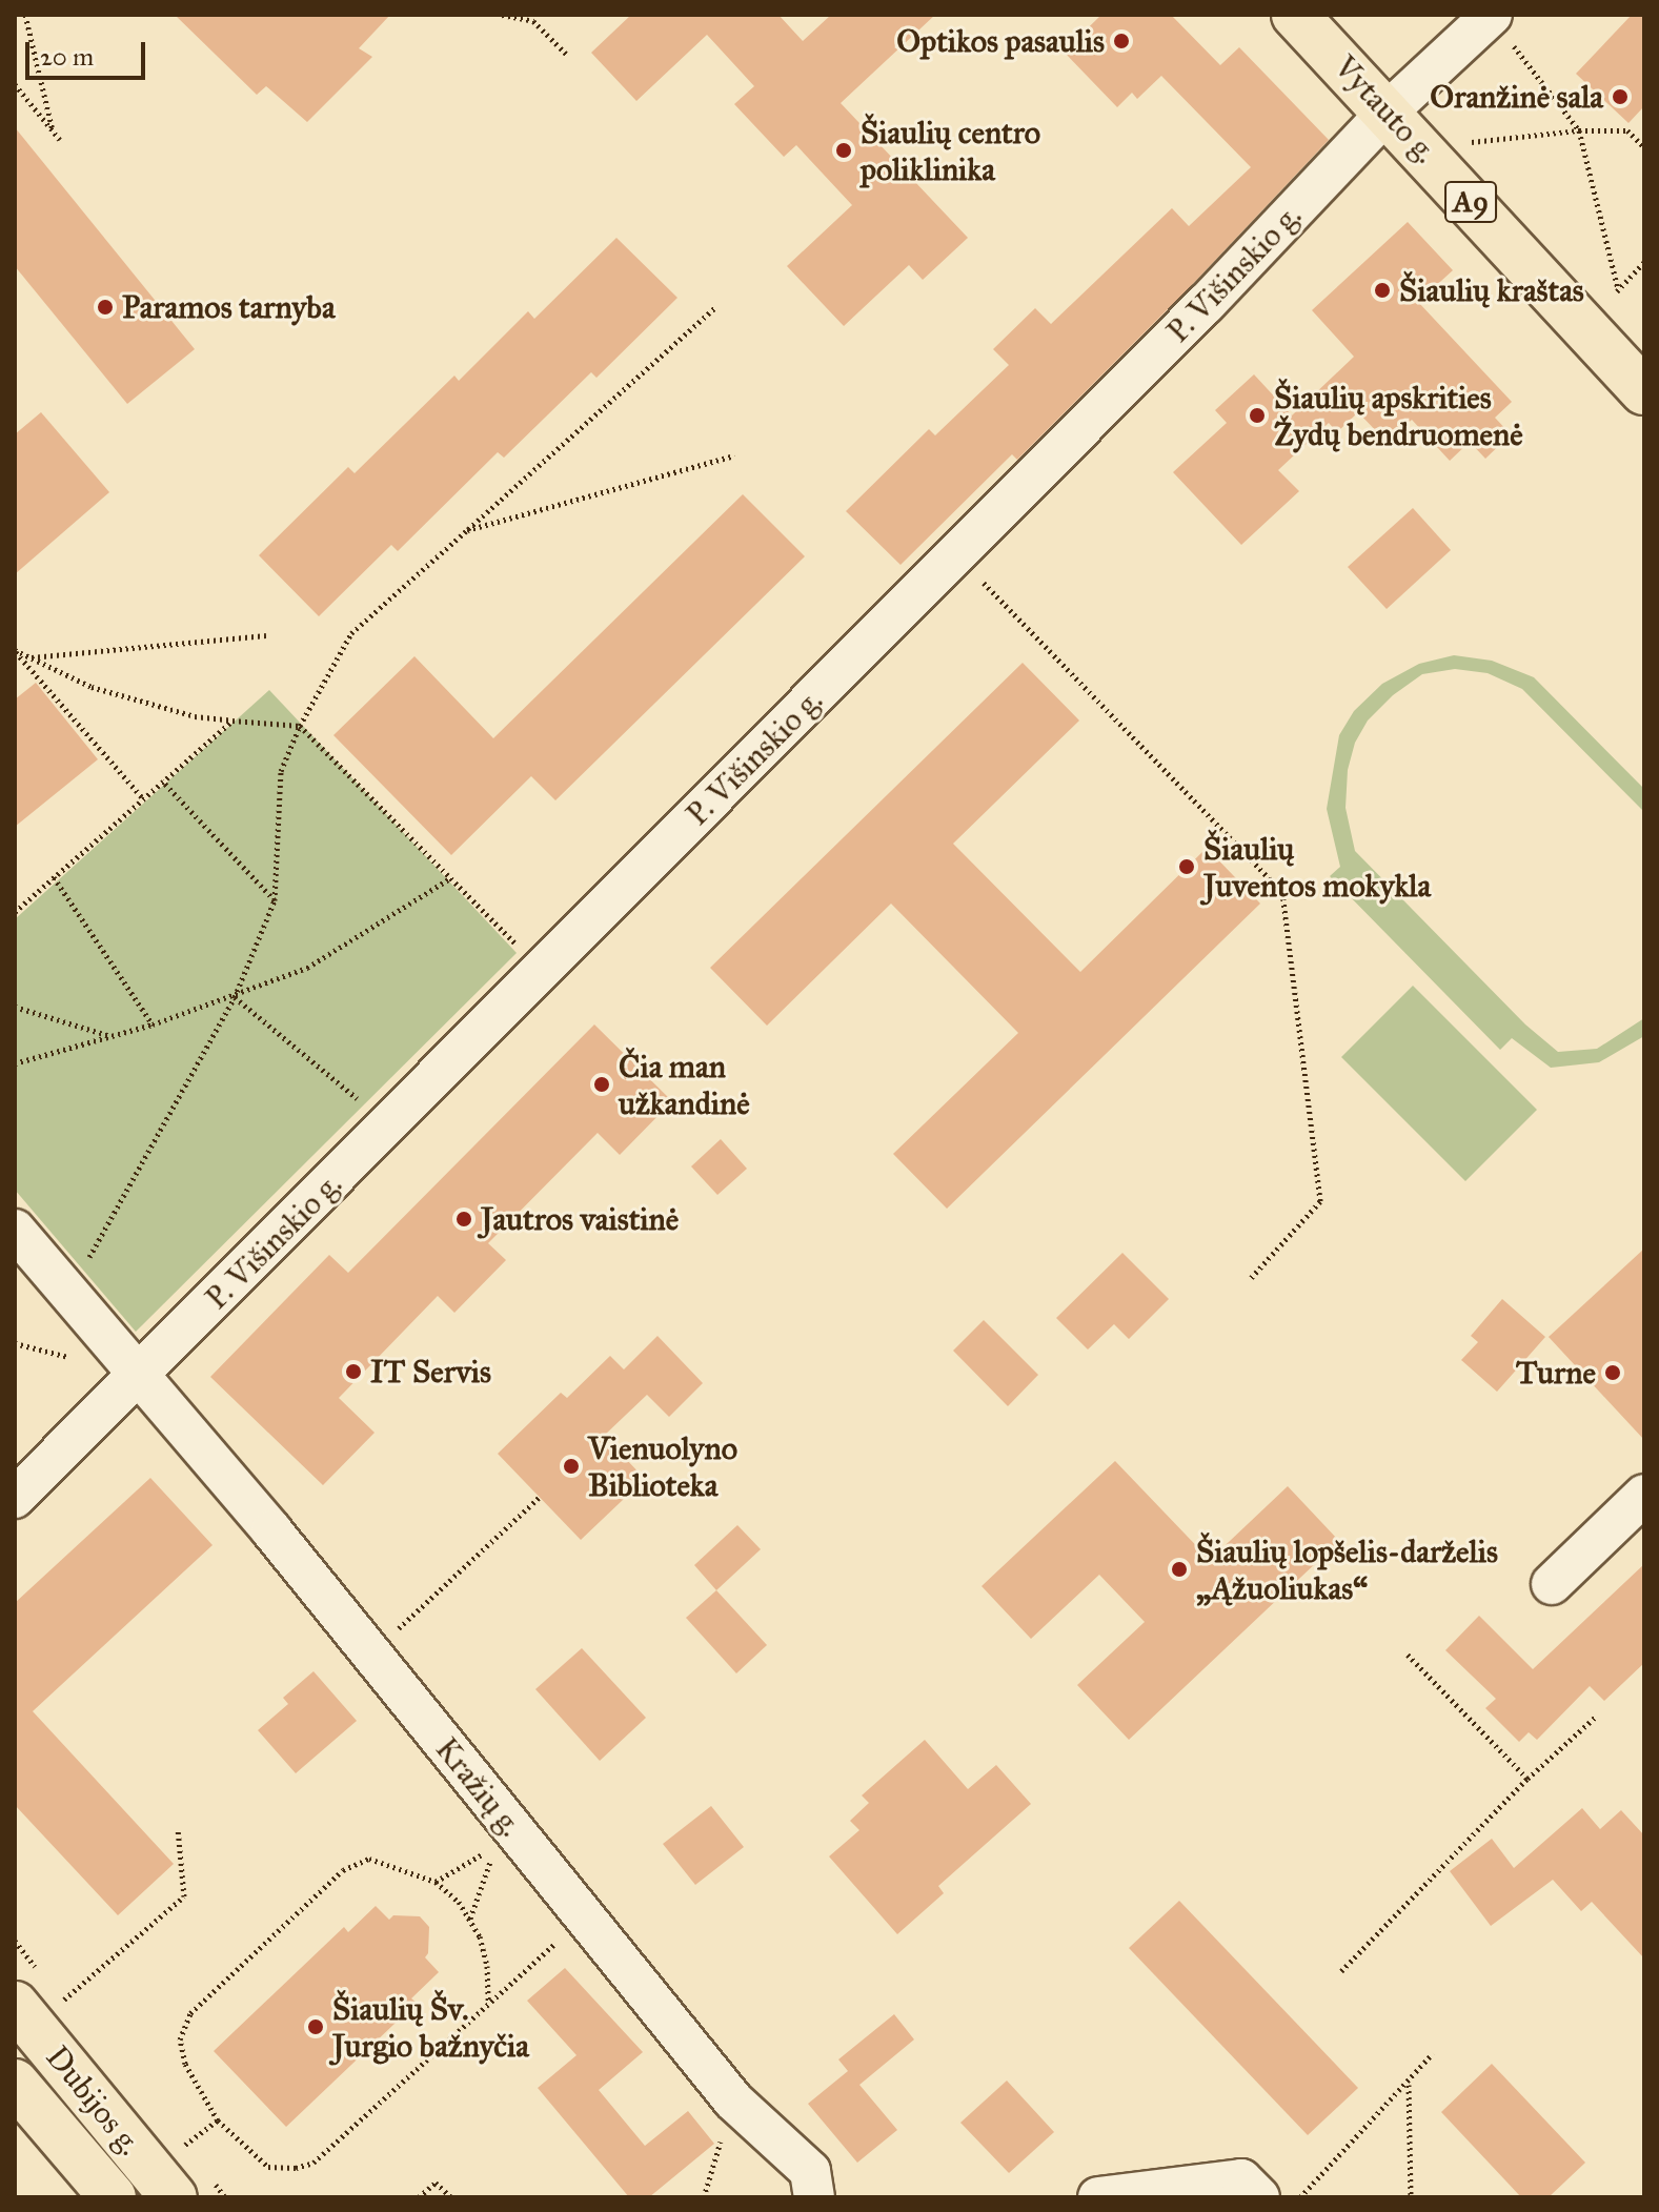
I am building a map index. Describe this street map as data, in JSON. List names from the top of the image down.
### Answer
{
  "streets": {
    "main road": ["Vytauto g.", "A9", "Dubijos g."],
    "street": ["P. Višinskio g.", "Kražių g."]
  },
  "crossings": [
    ["Vytauto g.", "P. Višinskio g."],
    ["P. Višinskio g.", "Kražių g."]
  ],
  "places": [
    "Optikos pasaulis",
    "Oranžinė sala",
    "Šiaulių centro poliklinika",
    "Šiaulių kraštas",
    "Paramos tarnyba",
    "Šiaulių apskrities Žydų bendruomenė",
    "Šiaulių Juventos mokykla",
    "Čia man užkandinė",
    "Jautros vaistinė",
    "IT Servis",
    "Turne",
    "Vienuolyno Biblioteka",
    "Šiaulių lopšelis-darželis „Ąžuoliukas“",
    "Šiaulių Šv. Jurgio bažnyčia"
  ],
  "scale_bar": "20 m"
}
